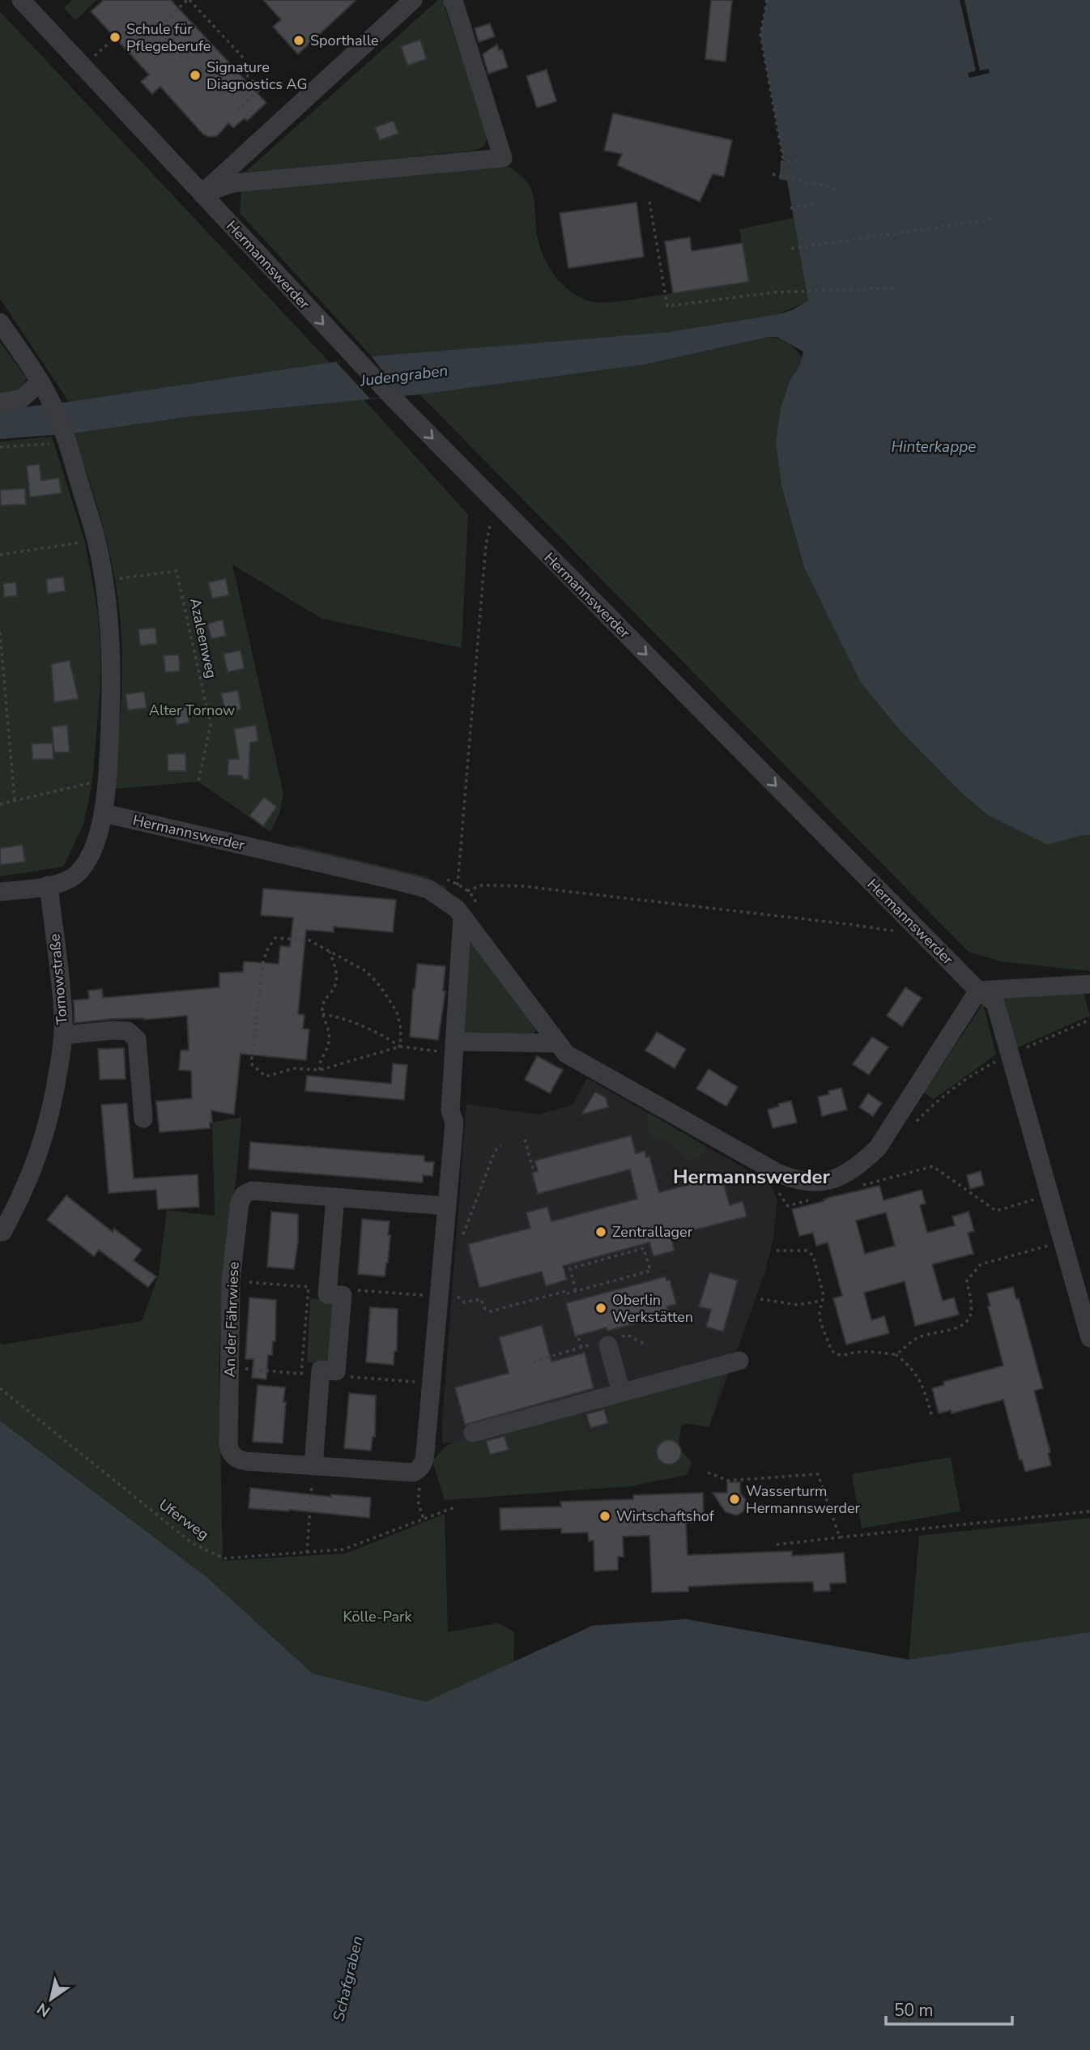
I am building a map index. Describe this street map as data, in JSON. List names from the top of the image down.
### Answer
{
  "streets": {
    "street": ["Hermannswerder", "Tornowstraße", "An der Fährwiese"],
    "path": ["Azaleenweg", "Uferweg"]
  },
  "one_way": ["Hermannswerder"],
  "districts": ["Hermannswerder"],
  "water": ["Judengraben", "Hinterkappe", "Schafgraben"],
  "parks": ["Alter Tornow", "Kölle-Park"],
  "places": [
    "Schule für Pflegeberufe",
    "Sporthalle",
    "Signature Diagnostics AG",
    "Zentrallager",
    "Oberlin Werkstätten",
    "Wasserturm Hermannswerder",
    "Wirtschaftshof"
  ],
  "scale_bar": "50 m",
  "north": "bottom left"
}
